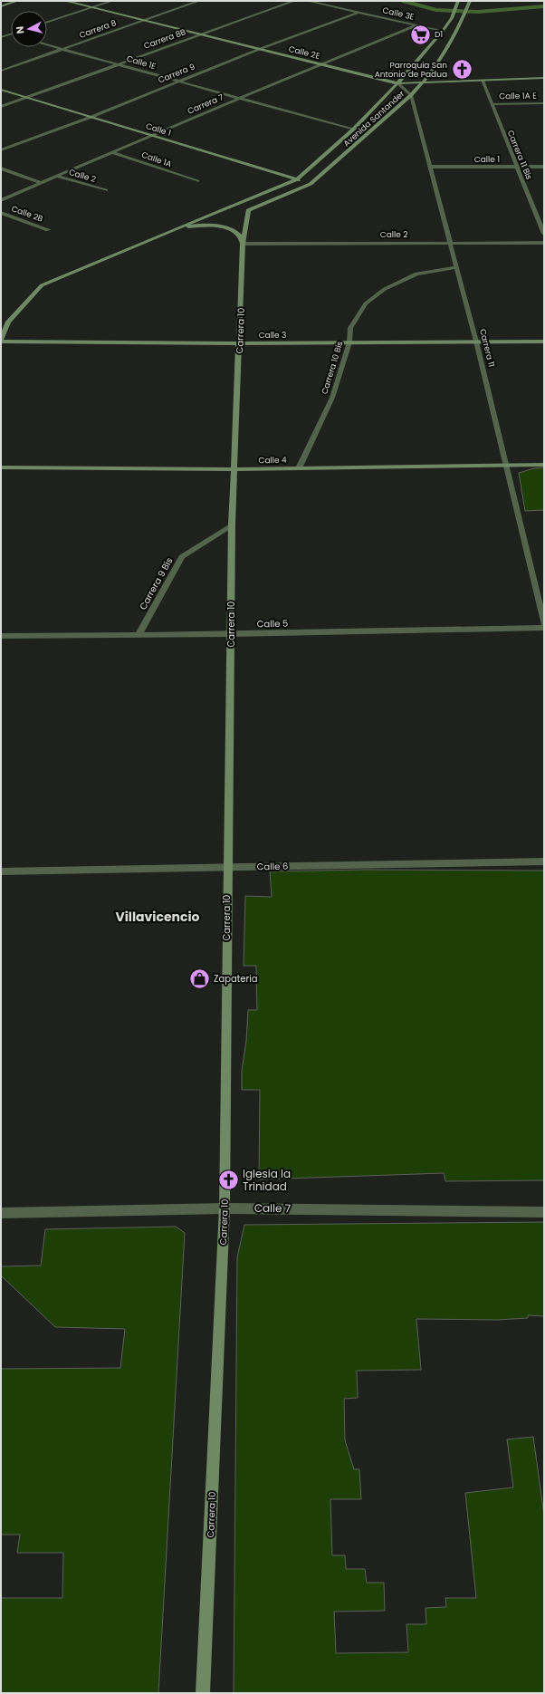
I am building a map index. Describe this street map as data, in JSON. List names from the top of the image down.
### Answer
{
  "streets": {
    "main road": [
      "Calle 2E",
      "Avenida Santander",
      "Calle 1",
      "Carrera 10",
      "Calle 3",
      "Calle 4"
    ],
    "street": [
      "Calle 3E",
      "Carrera 8",
      "Carrera 8B",
      "Calle 1E",
      "Carrera 9",
      "Calle 1A E",
      "Carrera 7",
      "Carrera 11 Bis",
      "Calle 1A",
      "Calle 2",
      "Calle 2B",
      "Carrera 11",
      "Carrera 10 Bis",
      "Carrera 9 Bis",
      "Calle 5",
      "Calle 6",
      "Calle 7"
    ]
  },
  "crossings": [
    ["Calle 3E", "Carrera 9"],
    ["Calle 3E", "Carrera 7"],
    ["Calle 3E", "Avenida Santander"],
    ["Carrera 8", "Calle 2E"],
    ["Carrera 8", "Calle 1E"],
    ["Carrera 8B", "Calle 2E"],
    ["Carrera 8B", "Calle 1E"],
    ["Carrera 8B", "Calle 1"],
    ["Calle 2E", "Carrera 9"],
    ["Calle 2E", "Carrera 7"],
    ["Calle 2E", "Avenida Santander"],
    ["Calle 2E", "Carrera 11 Bis"],
    ["Calle 1E", "Carrera 9"],
    ["Calle 1E", "Carrera 7"],
    ["Calle 1E", "Avenida Santander"],
    ["Carrera 9", "Calle 1"],
    ["Calle 1A E", "Carrera 11 Bis"],
    ["Carrera 7", "Calle 1"],
    ["Carrera 7", "Calle 1A"],
    ["Carrera 7", "Calle 2"],
    ["Avenida Santander", "Calle 1"],
    ["Avenida Santander", "Carrera 10"],
    ["Avenida Santander", "Carrera 11"],
    ["Calle 1", "Carrera 11 Bis"],
    ["Calle 1", "Carrera 10"],
    ["Calle 1", "Carrera 11"],
    ["Calle 2", "Carrera 10"],
    ["Calle 2", "Carrera 11"],
    ["Carrera 10", "Calle 3"],
    ["Carrera 10", "Calle 4"],
    ["Carrera 10", "Carrera 9 Bis"],
    ["Carrera 10", "Calle 5"],
    ["Carrera 10", "Calle 6"],
    ["Carrera 10", "Calle 7"],
    ["Calle 3", "Carrera 11"],
    ["Calle 3", "Carrera 10 Bis"],
    ["Carrera 11", "Carrera 10 Bis"],
    ["Carrera 11", "Calle 4"],
    ["Carrera 10 Bis", "Calle 4"],
    ["Carrera 9 Bis", "Calle 5"]
  ],
  "districts": ["Villavicencio"],
  "places": {
    "supermarket": ["D1"],
    "church": ["Parroquia San Antonio de Padua", "Iglesia la Trinidad"],
    "shop": ["Zapateria"]
  },
  "north": "left"
}
